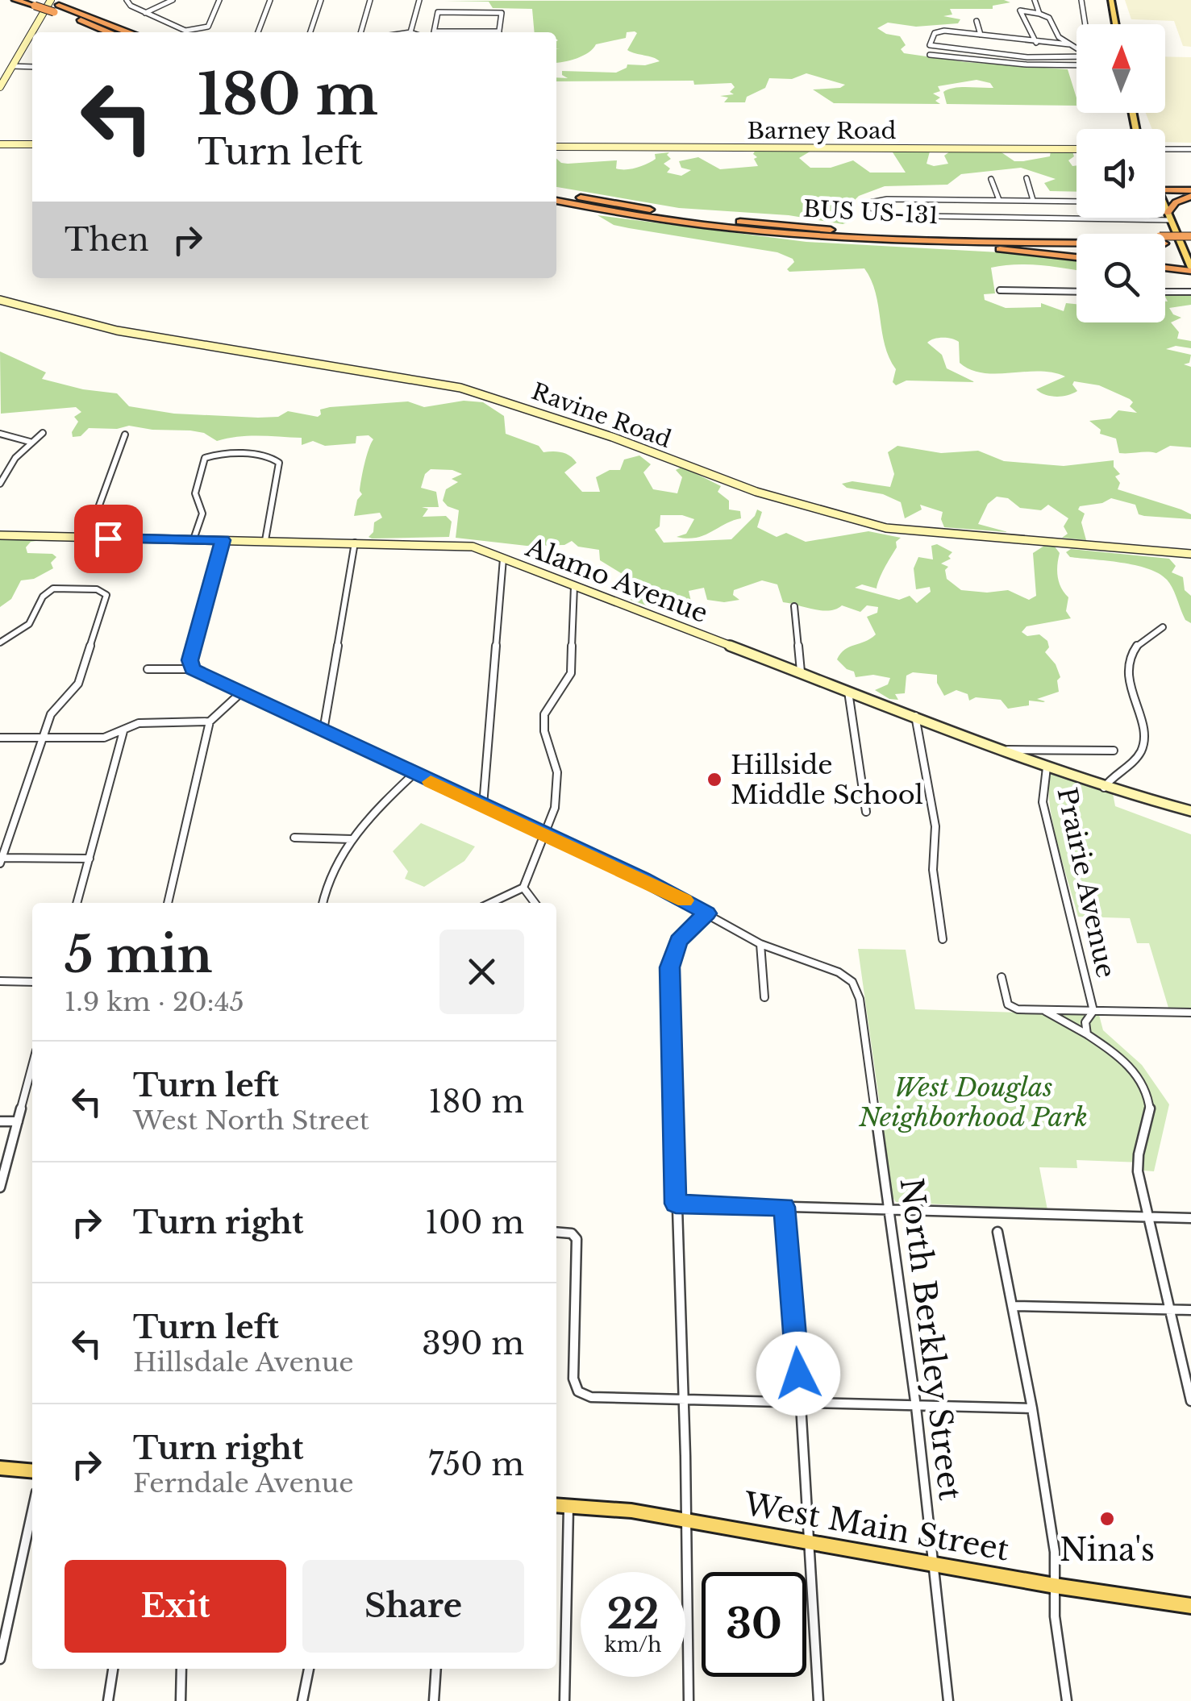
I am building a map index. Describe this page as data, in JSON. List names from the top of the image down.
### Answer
{
  "streets": {
    "highway": ["BUS US-131"],
    "main road": ["West Main Street"],
    "street": [
      "Barney Road",
      "Ravine Road",
      "Alamo Avenue",
      "Prairie Avenue",
      "North Berkley Street"
    ]
  },
  "crossings": [
    ["Alamo Avenue", "Prairie Avenue"],
    ["North Berkley Street", "West Main Street"]
  ],
  "parks": ["West Douglas Neighborhood Park"],
  "places": ["Hillside Middle School", "Nina's"],
  "north": "top",
  "page": {
    "turn": ["180 m", "Turn left"],
    "then": "Then",
    "heading": ["5 min", "1.9 km · 20:45"],
    "list": [
      {
        "name": "Turn left",
        "note": "West North Street",
        "value": "180 m"
      },
      {
        "name": "Turn right",
        "value": "100 m"
      },
      {
        "name": "Turn left",
        "note": "Hillsdale Avenue",
        "value": "390 m"
      },
      {
        "name": "Turn right",
        "note": "Ferndale Avenue",
        "value": "750 m"
      }
    ],
    "buttons": ["Exit", "Share"],
    "speed": "22 km/h",
    "limit": "30"
  }
}
